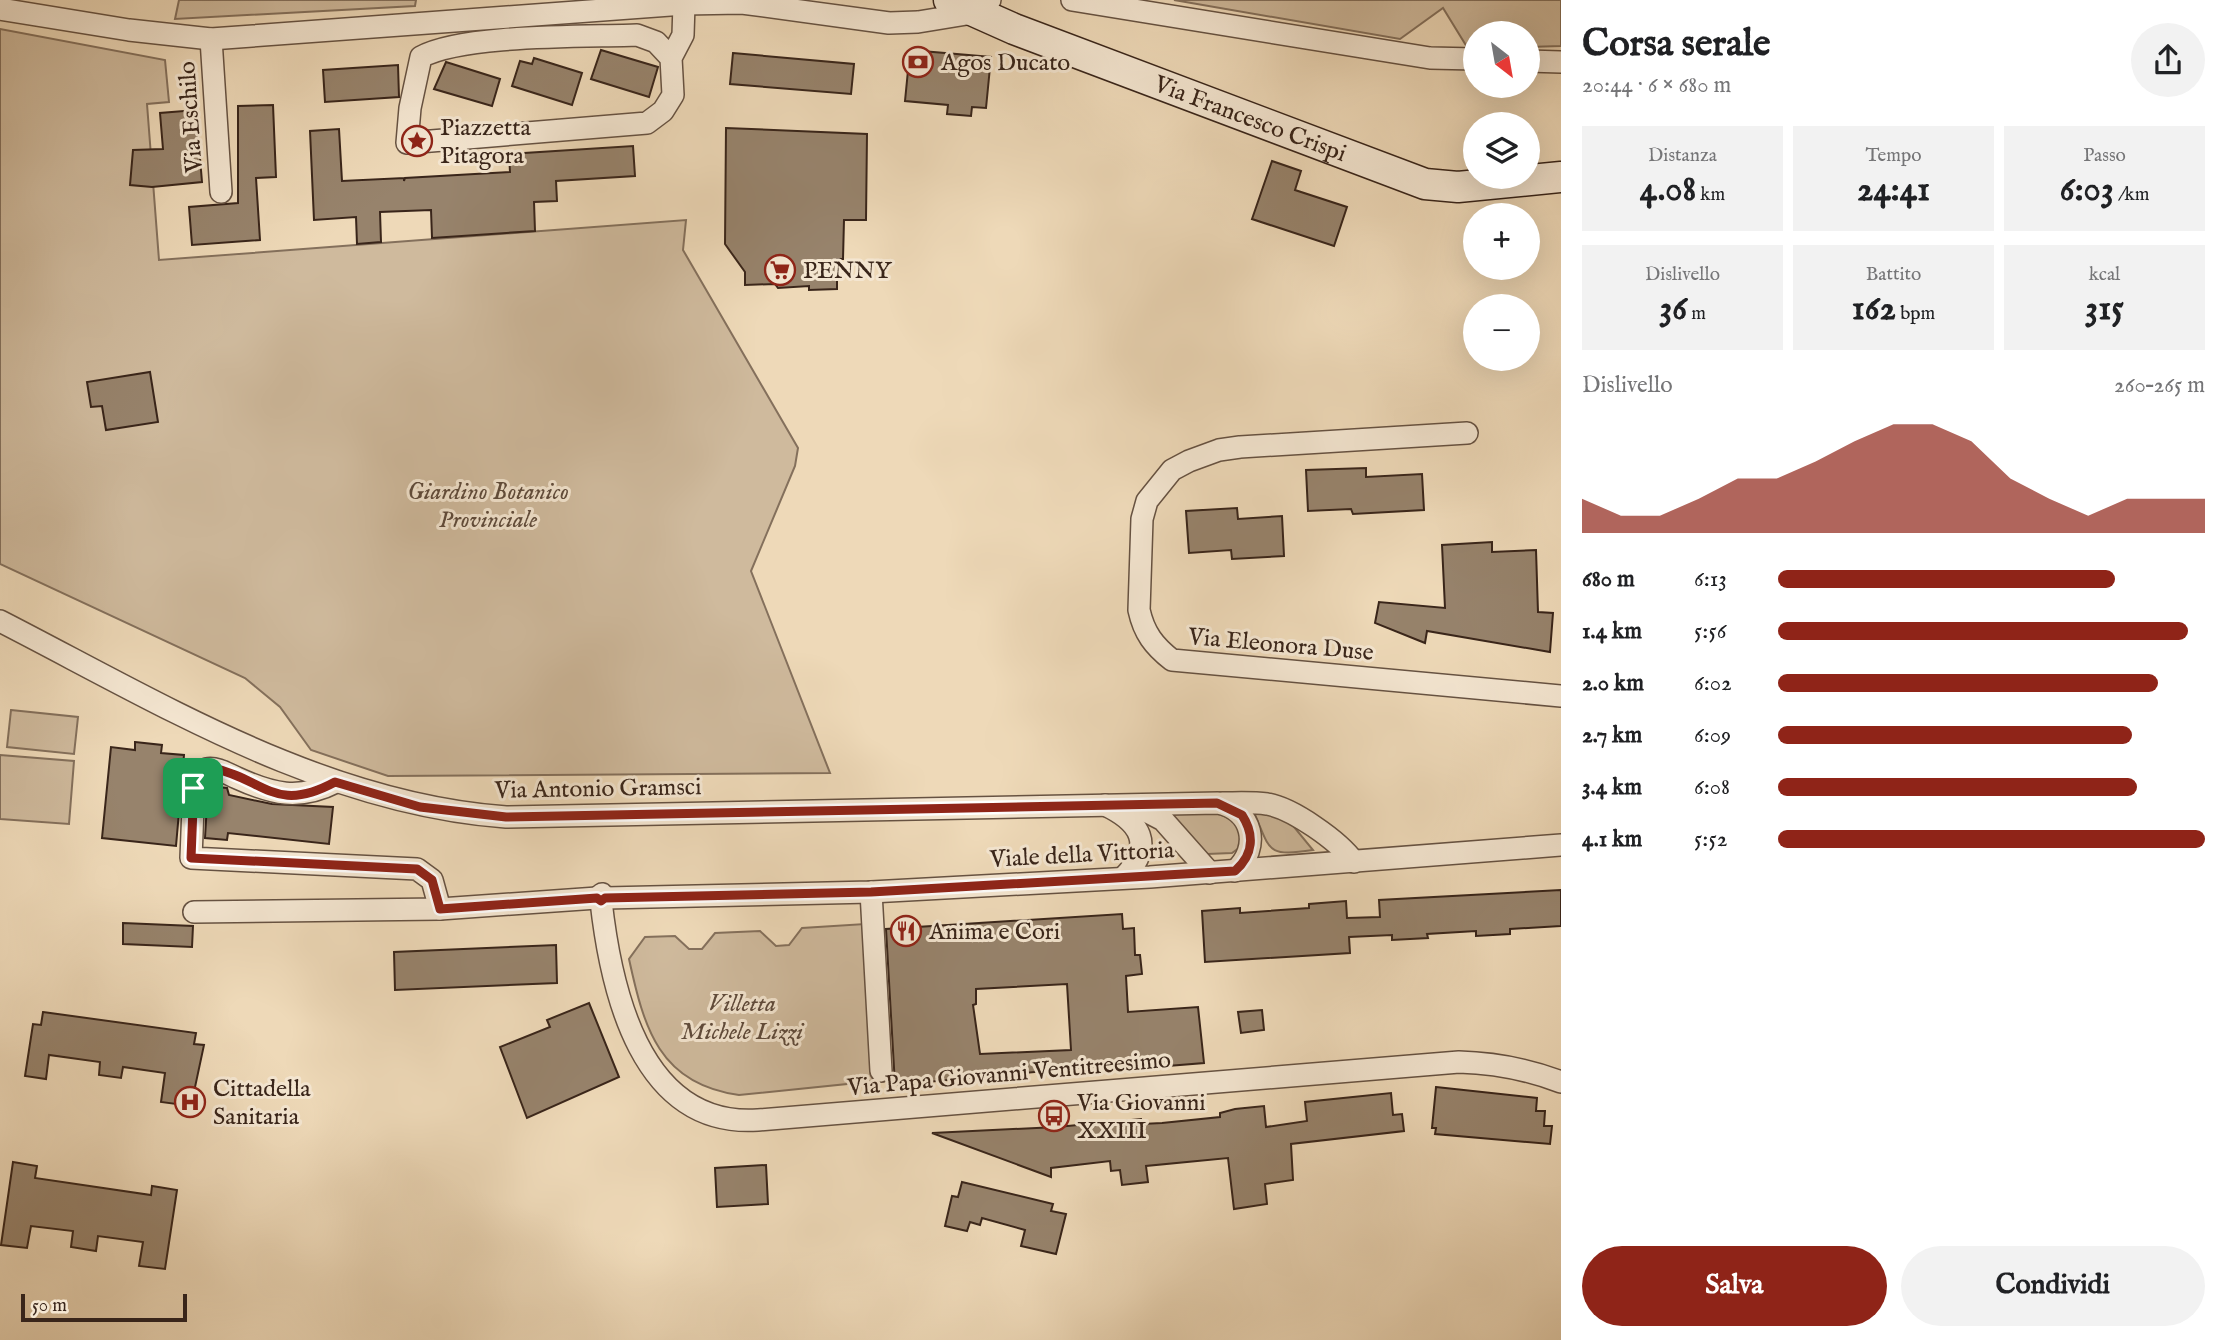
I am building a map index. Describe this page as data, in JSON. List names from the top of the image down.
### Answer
{
  "streets": {
    "main road": ["Via Francesco Crispi"],
    "street": [
      "Via Eschilo",
      "Via Eleonora Duse",
      "Via Antonio Gramsci",
      "Viale della Vittoria",
      "Via Papa Giovanni Ventitreesimo"
    ]
  },
  "crossings": [
    ["Via Antonio Gramsci", "Viale della Vittoria"],
    ["Viale della Vittoria", "Via Papa Giovanni Ventitreesimo"]
  ],
  "parks": ["Giardino Botanico Provinciale", "Villetta Michele Lizzi"],
  "places": {
    "bank": ["Agos Ducato"],
    "place": ["Piazzetta Pitagora"],
    "supermarket": ["PENNY"],
    "restaurant": ["Anima e Cori"],
    "hospital": ["Cittadella Sanitaria"],
    "bus stop": ["Via Giovanni XXIII"]
  },
  "scale_bar": "50 m",
  "north": "bottom right",
  "page": {
    "heading": ["Corsa serale", "20:44 · 6 × 680 m"],
    "map_buttons": ["+", "−"],
    "stats": [
      ["Distanza", "4.08 km"],
      ["Tempo", "24:41"],
      ["Passo", "6:03 /km"],
      ["Dislivello", "36 m"],
      ["Battito", "162 bpm"],
      ["kcal", "315"]
    ],
    "chart": ["Dislivello", "260–265 m"],
    "list": [
      {
        "name": "680 m",
        "note": "6:13"
      },
      {
        "name": "1.4 km",
        "note": "5:56"
      },
      {
        "name": "2.0 km",
        "note": "6:02"
      },
      {
        "name": "2.7 km",
        "note": "6:09"
      },
      {
        "name": "3.4 km",
        "note": "6:08"
      },
      {
        "name": "4.1 km",
        "note": "5:52"
      }
    ],
    "buttons": ["Salva", "Condividi"],
    "scale": "50 m"
  }
}
